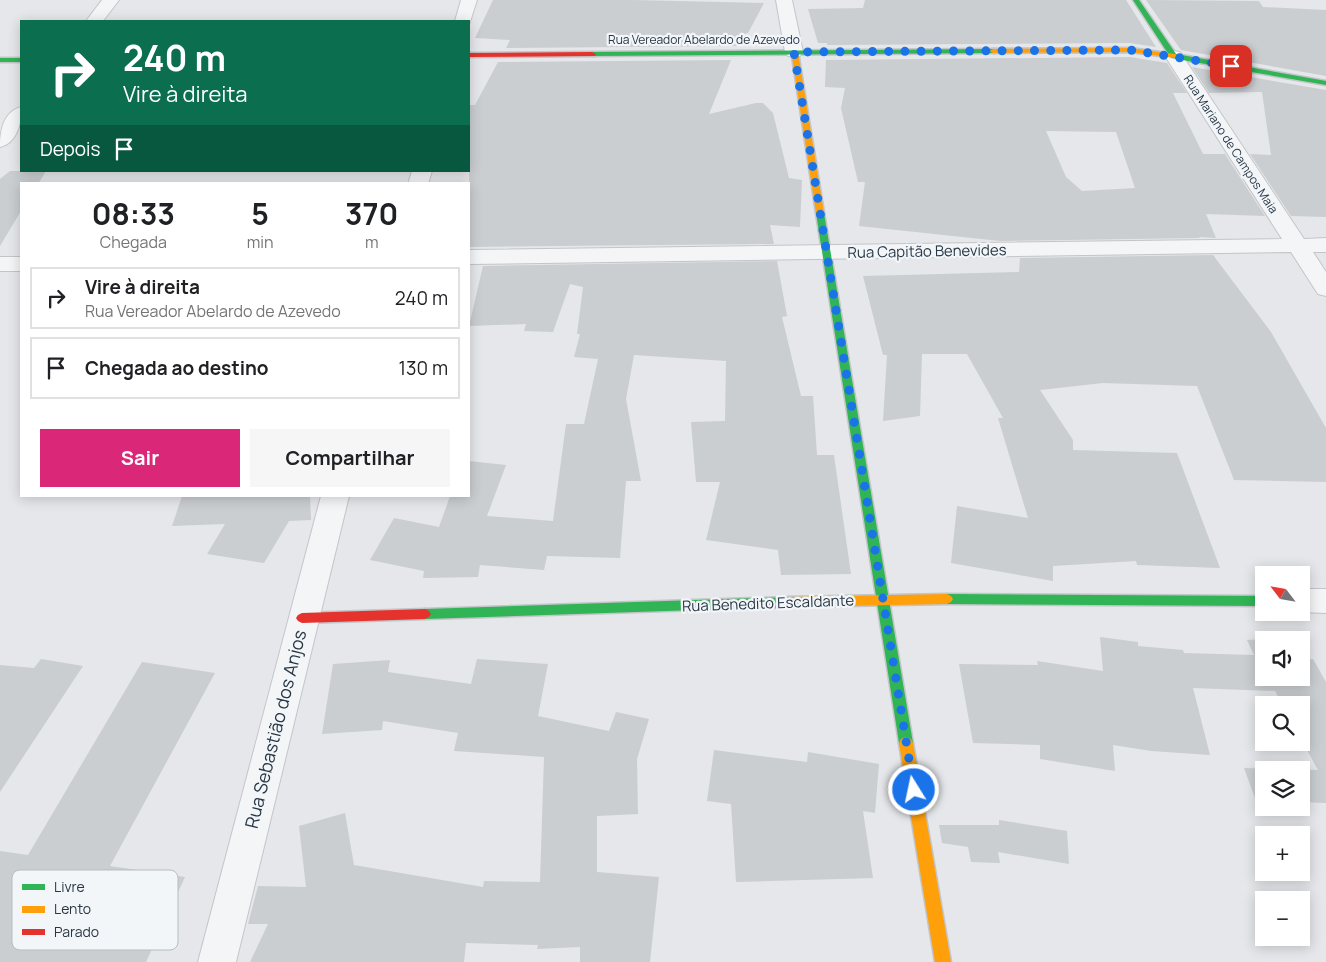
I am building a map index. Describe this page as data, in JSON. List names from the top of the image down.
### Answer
{
  "streets": {
    "street": [
      "Rua Vereador Abelardo de Azevedo",
      "Rua Mariano de Campos Maia",
      "Rua Capitão Benevides",
      "Rua Benedito Escaldante",
      "Rua Sebastião dos Anjos"
    ]
  },
  "crossings": [
    ["Rua Vereador Abelardo de Azevedo", "Rua Mariano de Campos Maia"],
    ["Rua Mariano de Campos Maia", "Rua Capitão Benevides"],
    ["Rua Benedito Escaldante", "Rua Sebastião dos Anjos"]
  ],
  "legend": ["Livre", "Lento", "Parado"],
  "north": "top left",
  "page": {
    "turn": ["240 m", "Vire à direita"],
    "then": "Depois",
    "eta": [
      "08:33",
      "Chegada",
      "5",
      "min",
      "370",
      "m"
    ],
    "list": [
      {
        "name": "Vire à direita",
        "note": "Rua Vereador Abelardo de Azevedo",
        "value": "240 m"
      },
      {
        "name": "Chegada ao destino",
        "value": "130 m"
      }
    ],
    "buttons": ["Sair", "Compartilhar"],
    "map_buttons": ["+", "−"]
  }
}
